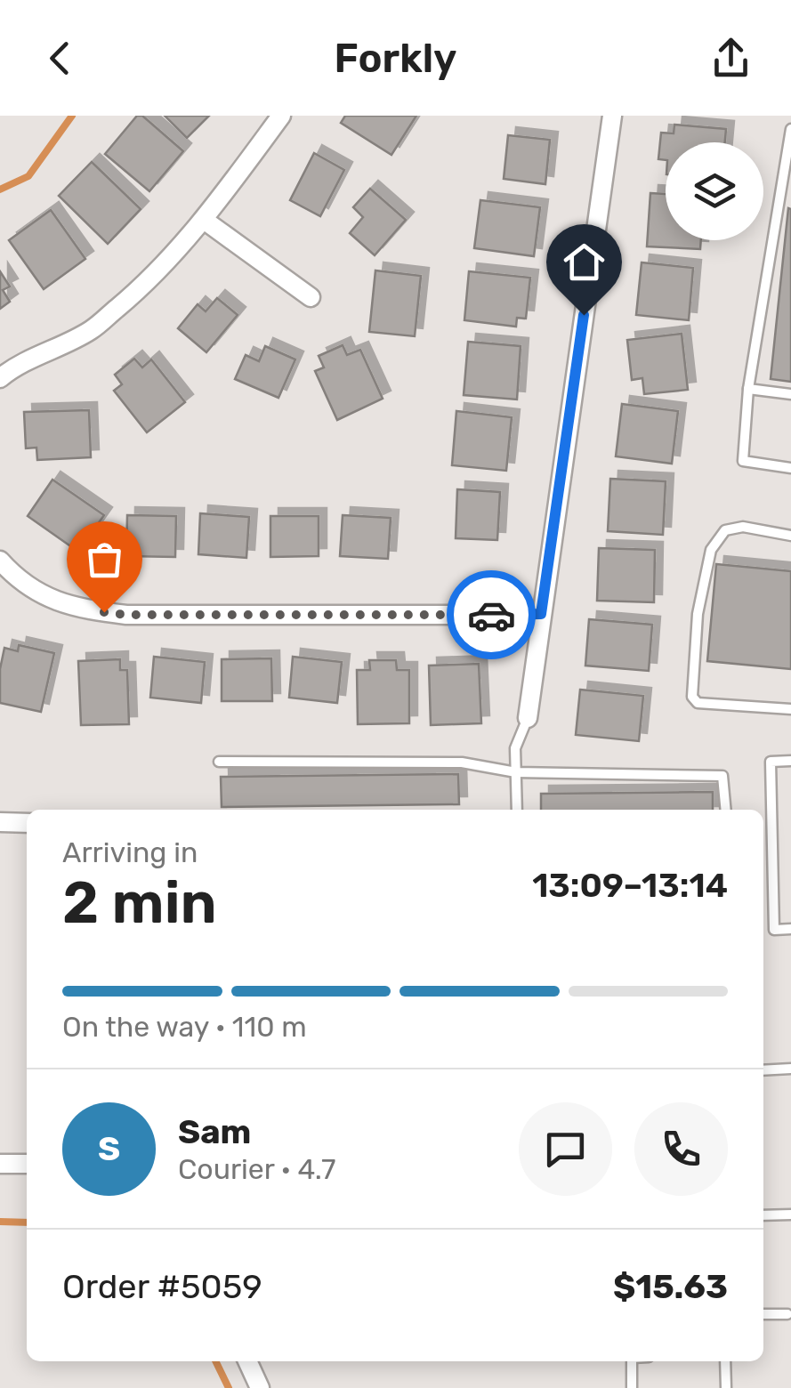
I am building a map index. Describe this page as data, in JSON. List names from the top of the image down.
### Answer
{
  "page": {
    "header": "Forkly",
    "heading": ["2 min", "Arriving in", "13:09–13:14"],
    "panel": [
      "Sam",
      "Courier · 4.7",
      "Order #5059",
      "$15.63"
    ],
    "bar": "On the way · 110 m",
    "round": "S"
  }
}
